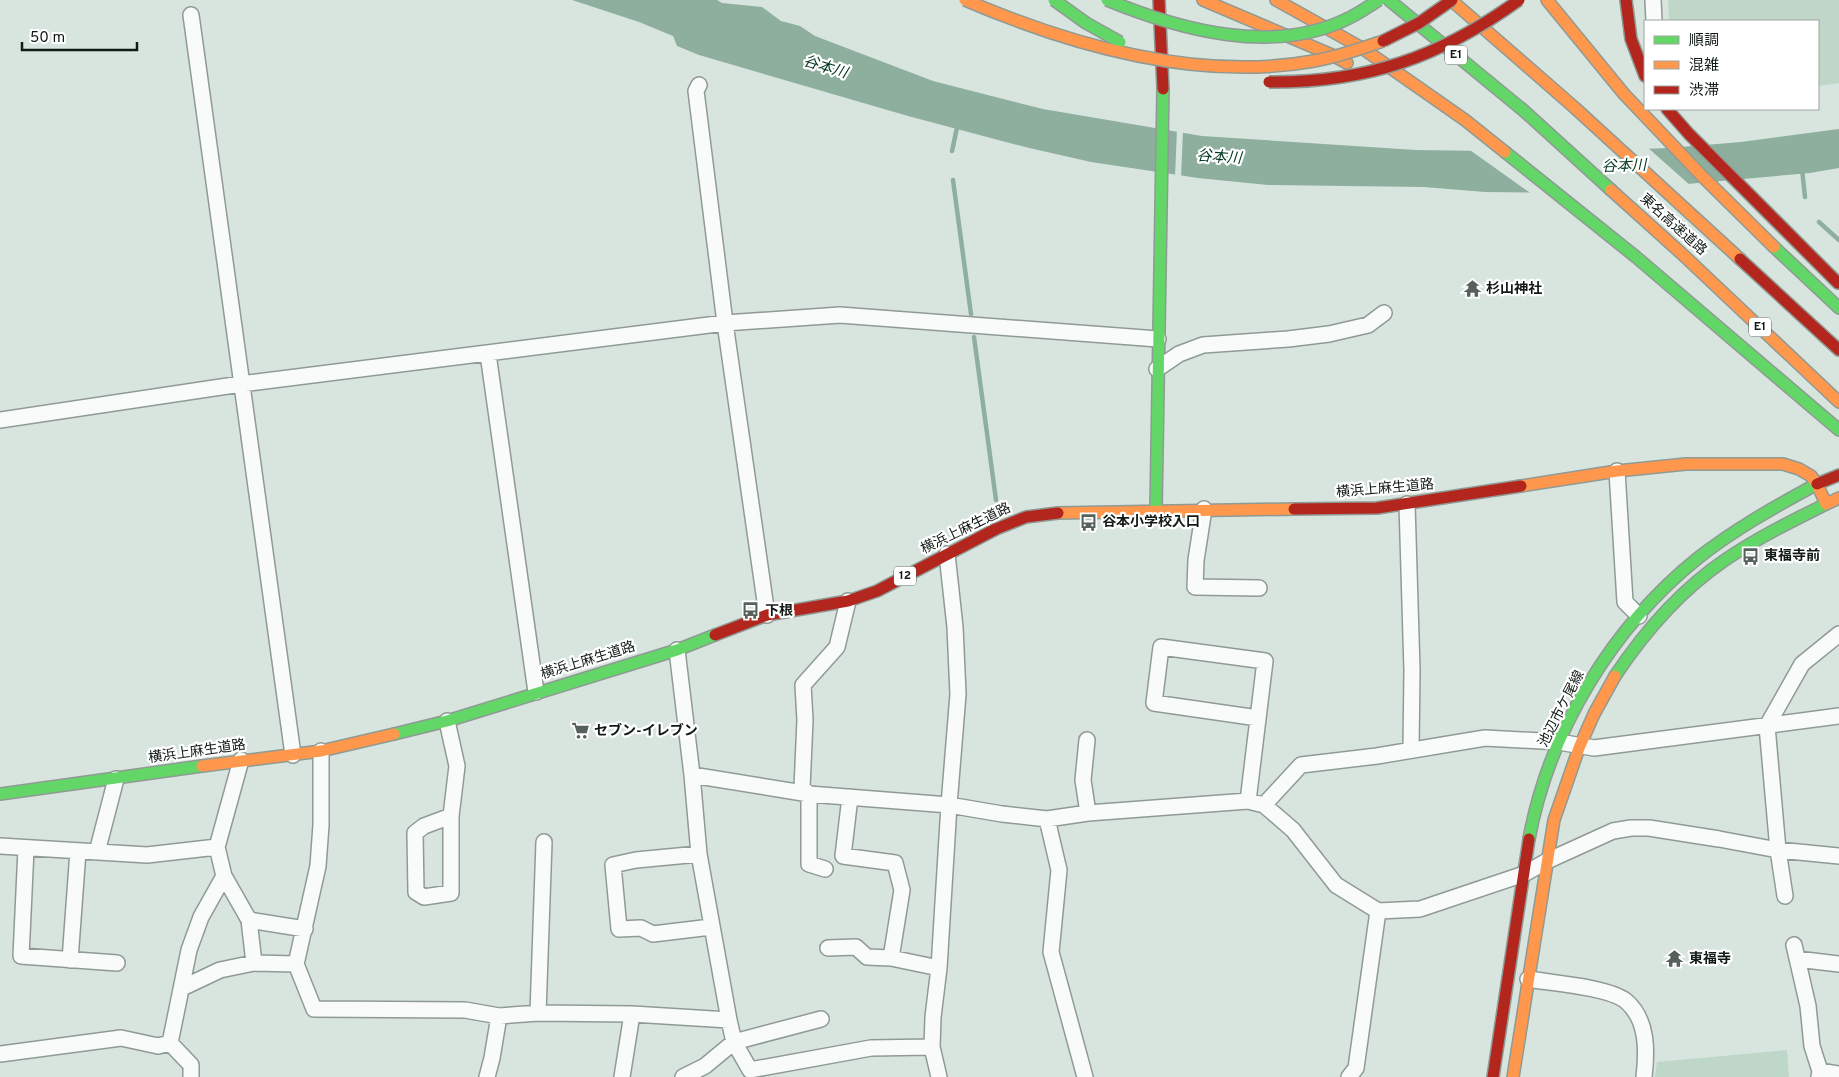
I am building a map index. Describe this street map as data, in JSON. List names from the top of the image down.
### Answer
{
  "streets": {
    "main road": [
      "E1",
      "東名高速道路",
      "横浜上麻生道路",
      "12",
      "池辺市ケ尾線"
    ]
  },
  "crossings": [
    ["横浜上麻生道路", "池辺市ケ尾線"]
  ],
  "water": ["谷本川"],
  "places": {
    "temple": ["杉山神社", "東福寺"],
    "bus stop": ["谷本小学校入口", "東福寺前", "下根"],
    "supermarket": ["セブン-イレブン"]
  },
  "legend": ["順調", "混雑", "渋滞"],
  "scale_bar": "50 m"
}
